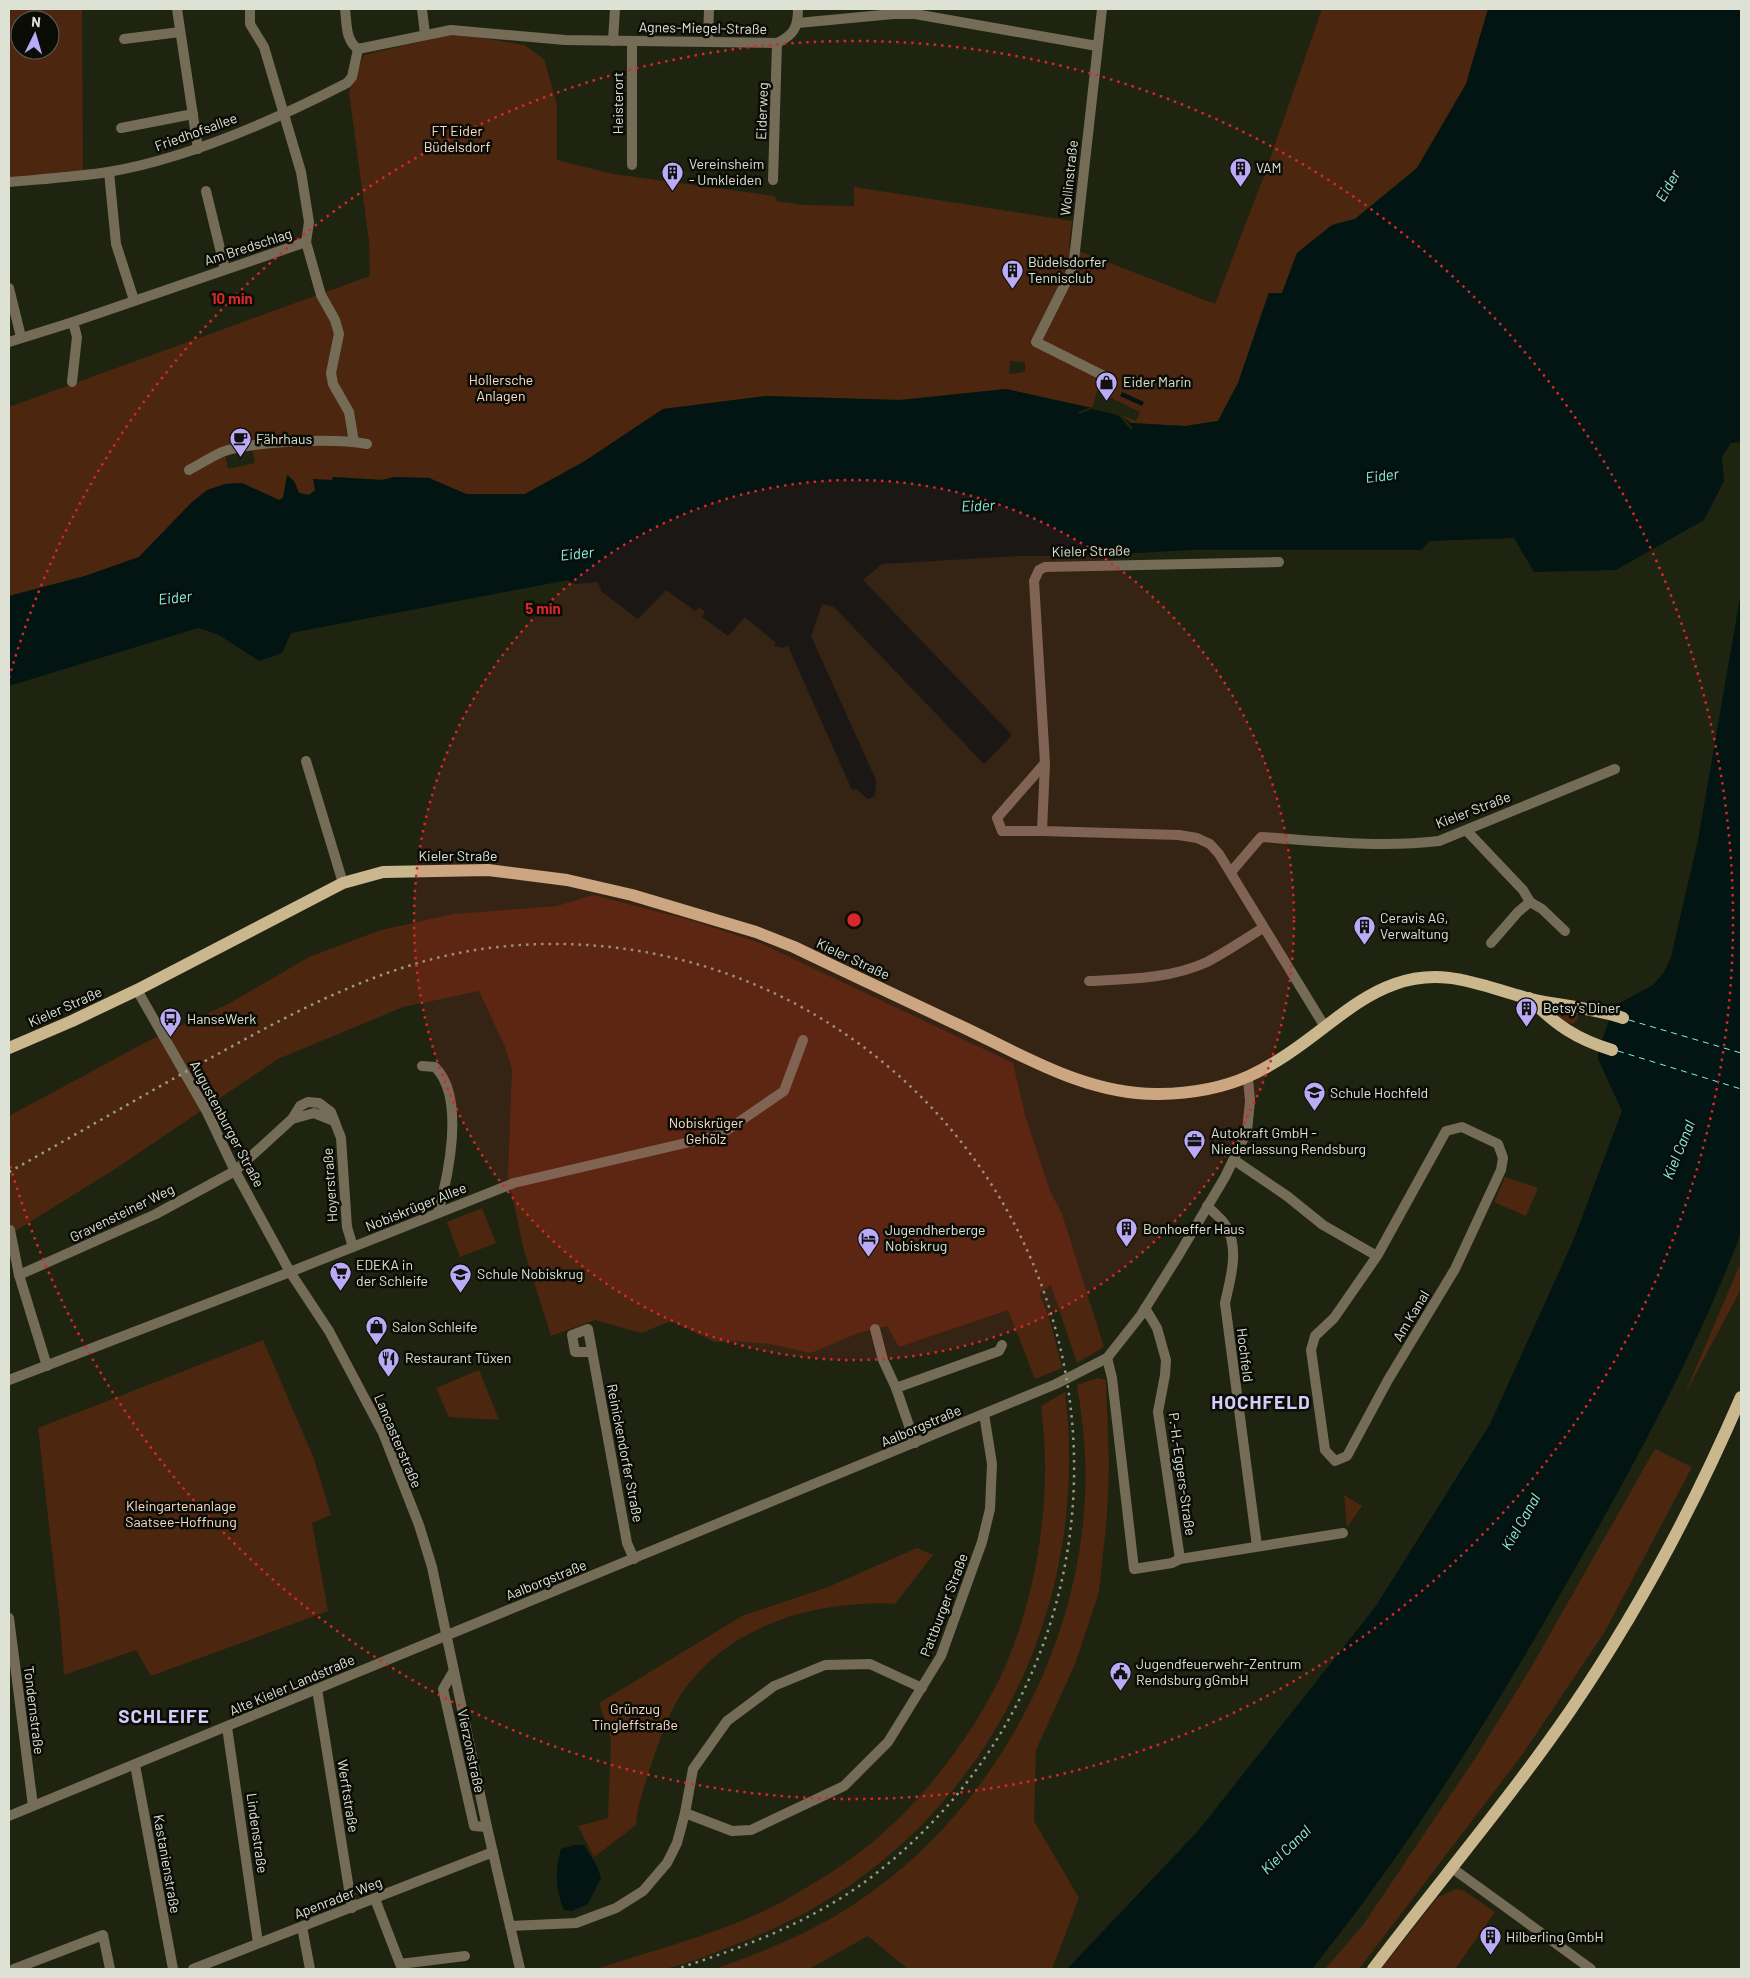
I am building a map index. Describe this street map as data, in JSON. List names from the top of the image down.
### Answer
{
  "streets": {
    "main road": ["Kieler Straße"],
    "street": [
      "Agnes-Miegel-Straße",
      "Heisterort",
      "Eiderweg",
      "Friedhofsallee",
      "Wollinstraße",
      "Am Bredschlag",
      "Augustenburger Straße",
      "Hoyerstraße",
      "Nobiskrüger Allee",
      "Gravensteiner Weg",
      "Am Kanal",
      "Hochfeld",
      "Aalborgstraße",
      "Lancasterstraße",
      "Reinickendorfer Straße",
      "P.-H.-Eggers-Straße",
      "Pattburger Straße",
      "Alte Kieler Landstraße",
      "Tondernstraße",
      "Vierzonstraße",
      "Werftstraße",
      "Lindenstraße",
      "Kastanienstraße",
      "Apenrader Weg"
    ]
  },
  "crossings": [
    ["Agnes-Miegel-Straße", "Heisterort"],
    ["Agnes-Miegel-Straße", "Eiderweg"],
    ["Agnes-Miegel-Straße", "Friedhofsallee"],
    ["Friedhofsallee", "Am Bredschlag"],
    ["Kieler Straße", "Augustenburger Straße"],
    ["Kieler Straße", "Aalborgstraße"],
    ["Augustenburger Straße", "Hoyerstraße"],
    ["Augustenburger Straße", "Nobiskrüger Allee"],
    ["Augustenburger Straße", "Gravensteiner Weg"],
    ["Augustenburger Straße", "Lancasterstraße"],
    ["Hoyerstraße", "Nobiskrüger Allee"],
    ["Hoyerstraße", "Gravensteiner Weg"],
    ["Nobiskrüger Allee", "Lancasterstraße"],
    ["Hochfeld", "Aalborgstraße"],
    ["Aalborgstraße", "Lancasterstraße"],
    ["Aalborgstraße", "Reinickendorfer Straße"],
    ["Aalborgstraße", "P.-H.-Eggers-Straße"],
    ["Aalborgstraße", "Pattburger Straße"],
    ["Aalborgstraße", "Alte Kieler Landstraße"],
    ["Aalborgstraße", "Vierzonstraße"],
    ["Lancasterstraße", "Alte Kieler Landstraße"],
    ["Lancasterstraße", "Vierzonstraße"],
    ["Alte Kieler Landstraße", "Tondernstraße"],
    ["Alte Kieler Landstraße", "Vierzonstraße"],
    ["Alte Kieler Landstraße", "Werftstraße"],
    ["Alte Kieler Landstraße", "Lindenstraße"],
    ["Alte Kieler Landstraße", "Kastanienstraße"],
    ["Vierzonstraße", "Apenrader Weg"],
    ["Werftstraße", "Apenrader Weg"],
    ["Lindenstraße", "Apenrader Weg"]
  ],
  "districts": ["HOCHFELD", "SCHLEIFE"],
  "water": ["Eider", "Kiel Canal"],
  "parks": [
    "FT Eider Büdelsdorf",
    "Hollersche Anlagen",
    "Nobiskrüger Gehölz",
    "Kleingartenanlage Saatsee-Hoffnung",
    "Grünzug Tingleffstraße"
  ],
  "places": {
    "building": [
      "VAM",
      "Vereinsheim - Umkleiden",
      "Büdelsdorfer Tennisclub",
      "Ceravis AG, Verwaltung",
      "Betsy's Diner",
      "Bonhoeffer Haus",
      "Hilberling GmbH"
    ],
    "shop": ["Eider Marin", "Salon Schleife"],
    "cafe": ["Fährhaus"],
    "bus stop": ["HanseWerk"],
    "school or university": ["Schule Hochfeld", "Schule Nobiskrug"],
    "office": ["Autokraft GmbH - Niederlassung Rendsburg"],
    "hotel": ["Jugendherberge Nobiskrug"],
    "supermarket": ["EDEKA in der Schleife"],
    "restaurant": ["Restaurant Tüxen"],
    "public building": ["Jugendfeuerwehr-Zentrum Rendsburg gGmbH"]
  },
  "north": "top",
  "rings": ["10 min", "5 min"]
}
